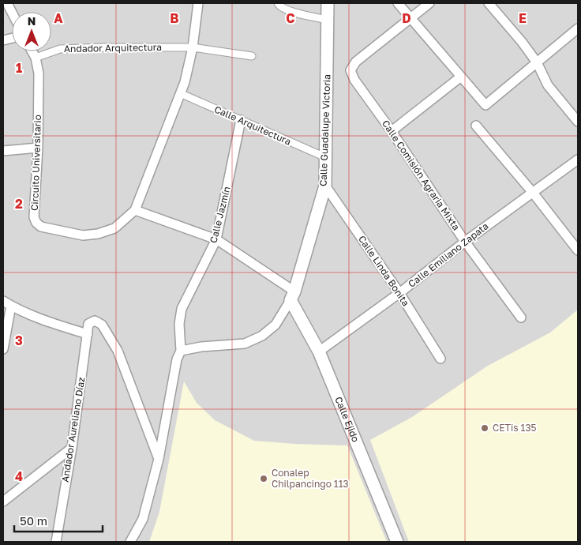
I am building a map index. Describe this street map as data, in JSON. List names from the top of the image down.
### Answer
{
  "streets": {
    "street": [
      "Andador Arquitectura",
      "Calle Arquitectura",
      "Calle Guadalupe Victoria",
      "Circuito Universitario",
      "Calle Comisión Agraria Mixta",
      "Calle Jazmín",
      "Calle Emiliano Zapata",
      "Calle Linda Bonita",
      "Calle Ejido",
      "Andador Aureliano Díaz"
    ]
  },
  "crossings": [
    ["Andador Arquitectura", "Circuito Universitario"],
    ["Calle Arquitectura", "Calle Guadalupe Victoria"],
    ["Calle Arquitectura", "Calle Jazmín"],
    ["Calle Guadalupe Victoria", "Calle Linda Bonita"],
    ["Calle Guadalupe Victoria", "Calle Ejido"],
    ["Calle Comisión Agraria Mixta", "Calle Emiliano Zapata"],
    ["Calle Emiliano Zapata", "Calle Linda Bonita"],
    ["Calle Emiliano Zapata", "Calle Ejido"]
  ],
  "places": ["CETis 135", "Conalep Chilpancingo 113"],
  "scale_bar": "50 m",
  "north": "top",
  "grid": {
    "columns": [
      "A",
      "B",
      "C",
      "D",
      "E"
    ],
    "rows": [
      "1",
      "2",
      "3",
      "4"
    ]
  }
}
